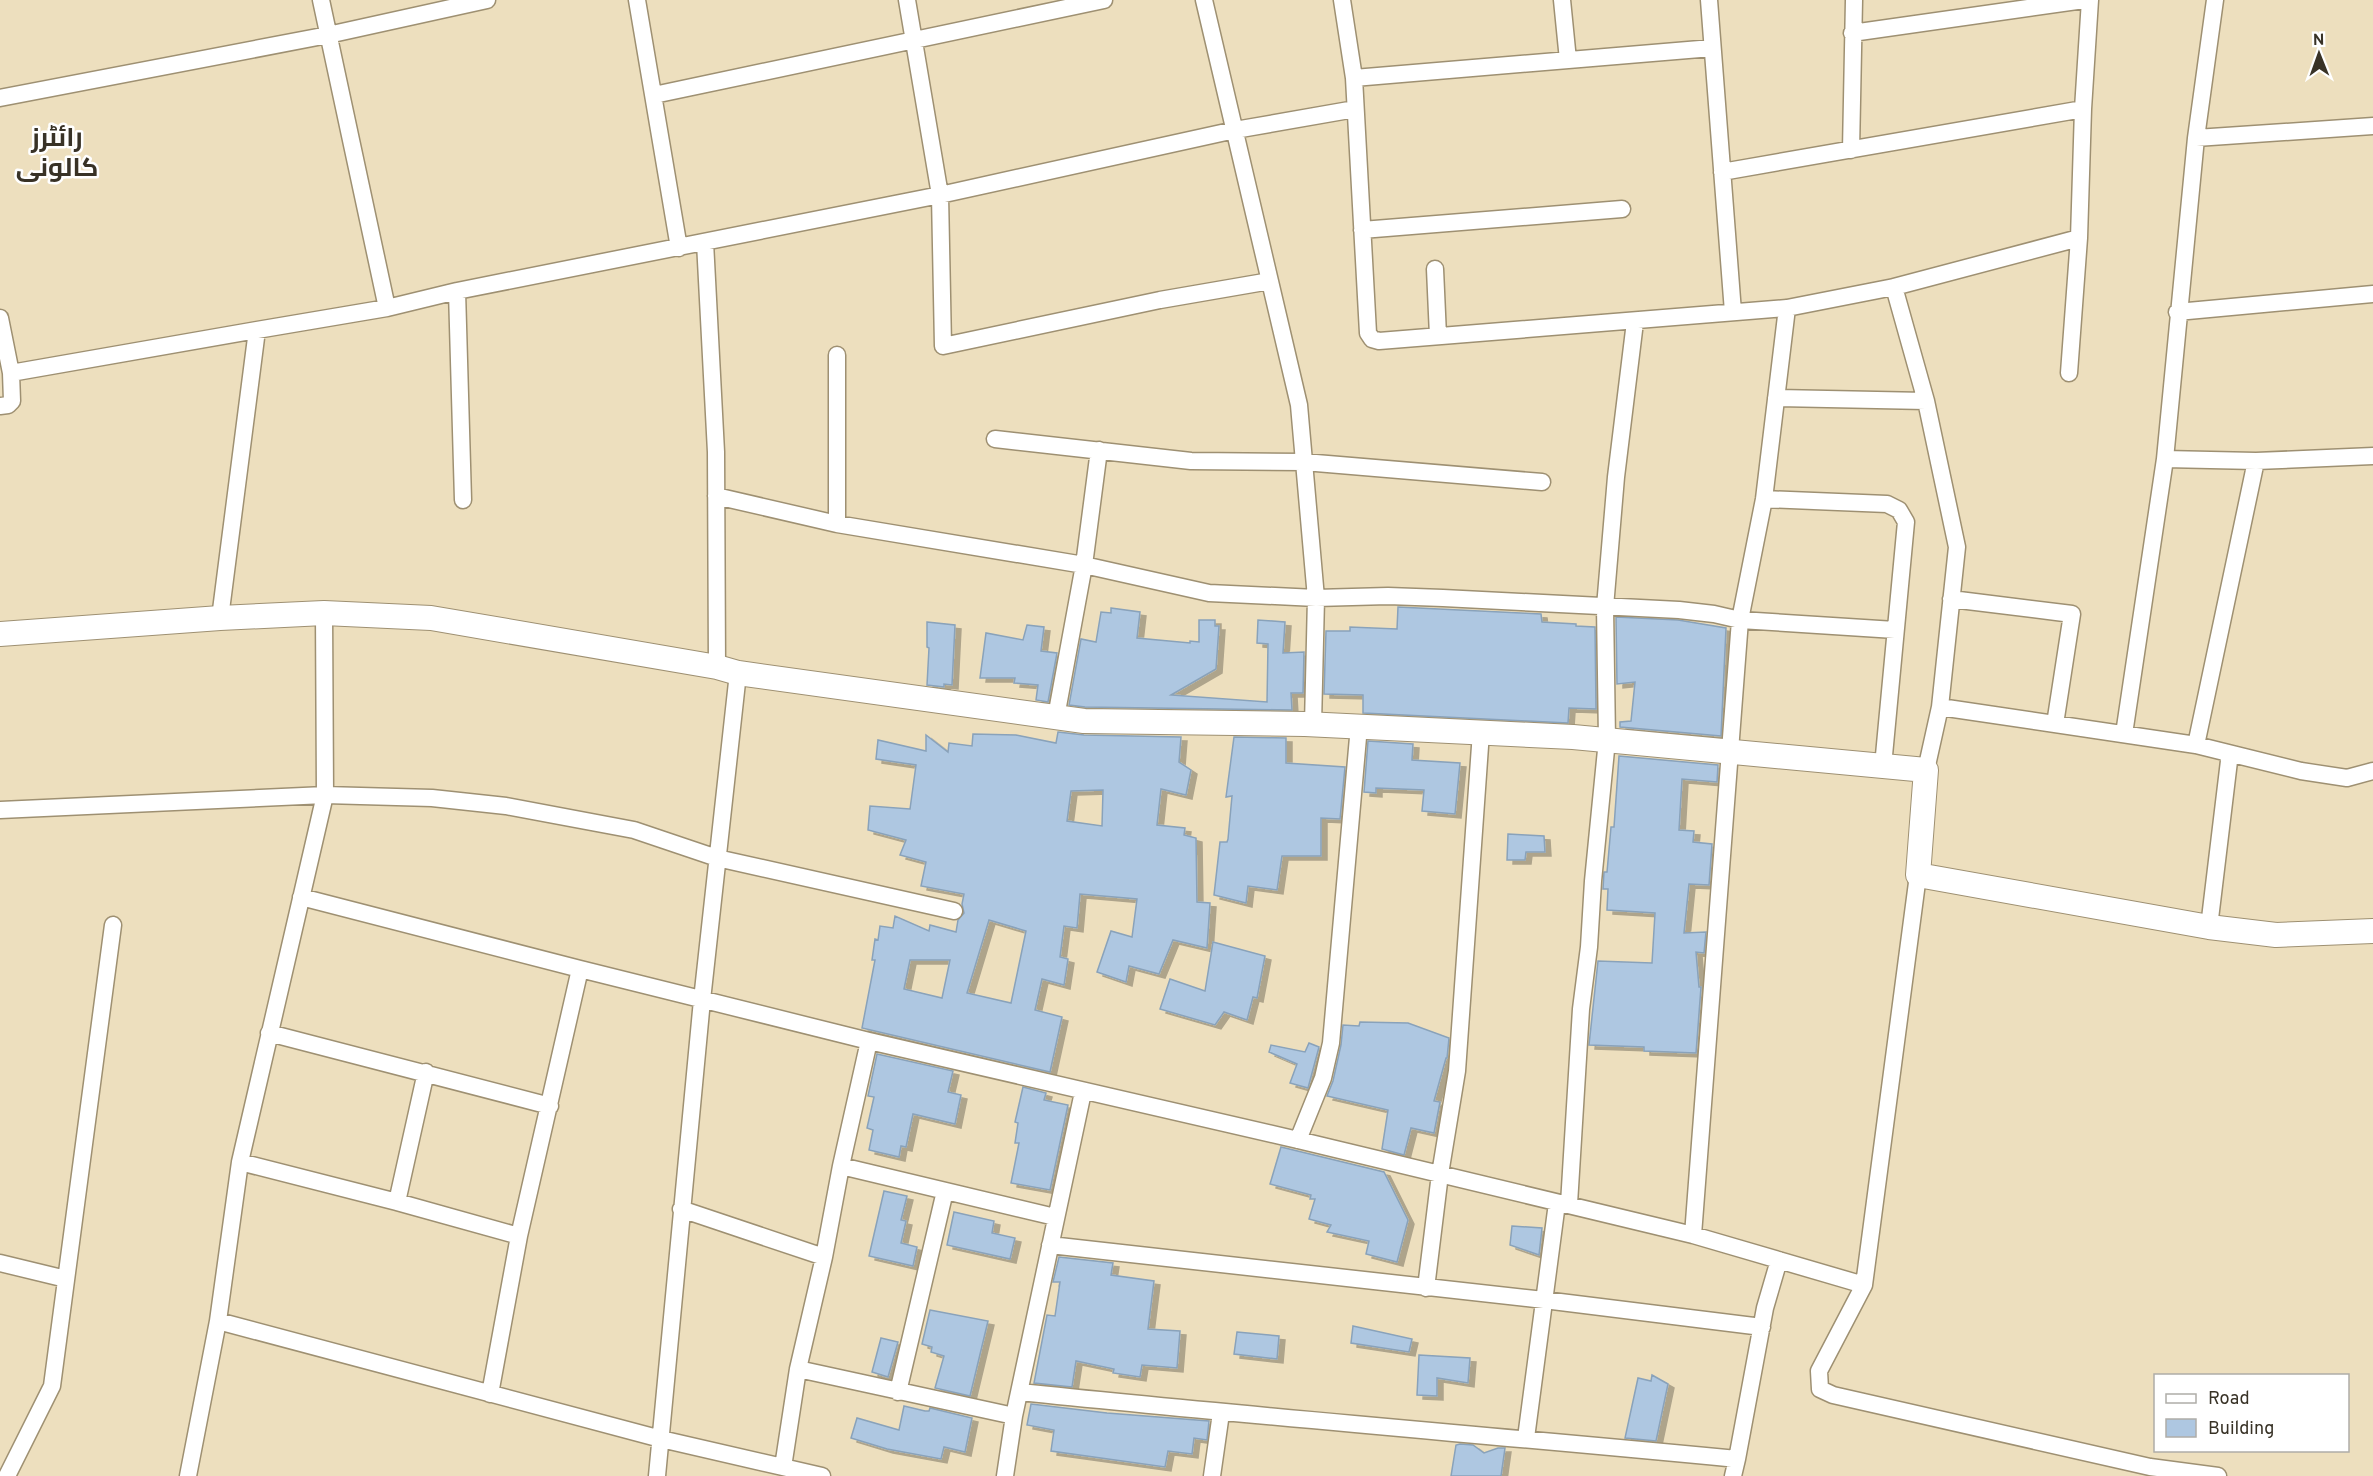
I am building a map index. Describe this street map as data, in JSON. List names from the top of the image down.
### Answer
{
  "districts": ["رائٹرز کالونی"],
  "legend": ["Road", "Building"],
  "north": "top"
}
